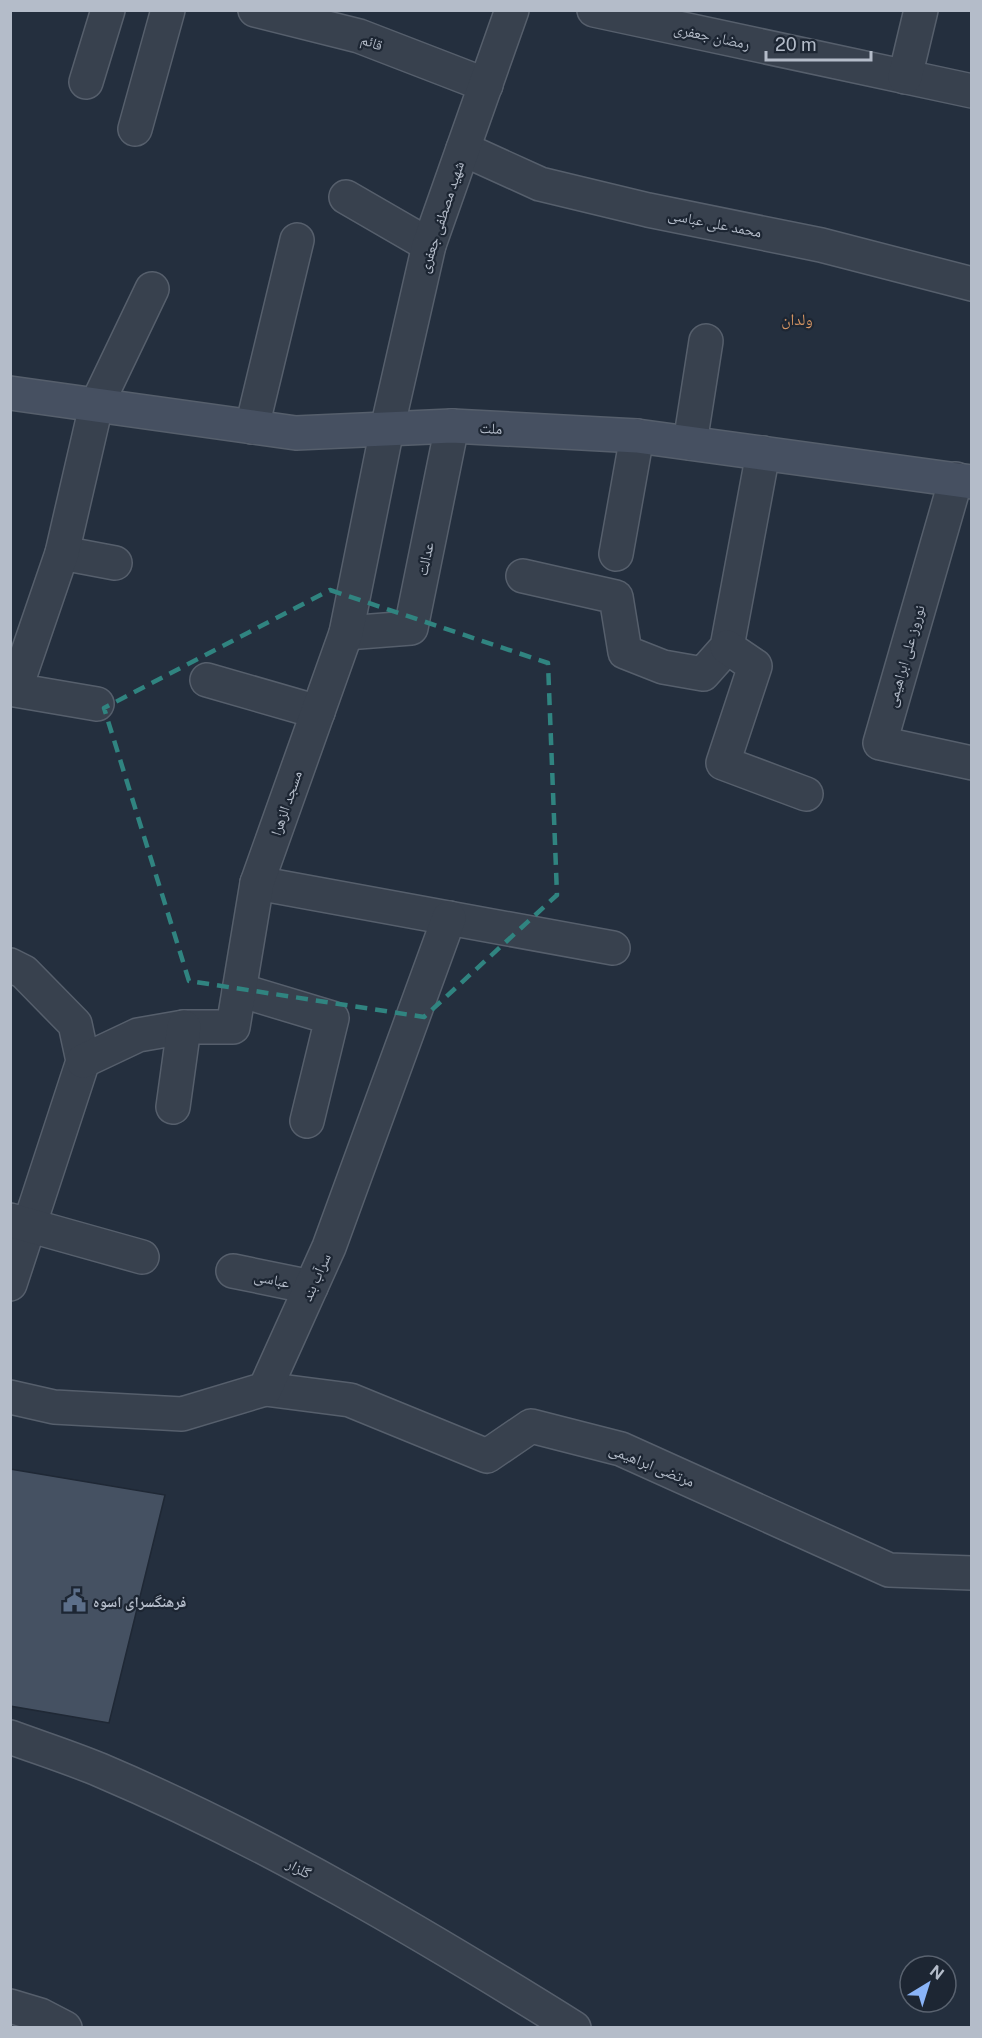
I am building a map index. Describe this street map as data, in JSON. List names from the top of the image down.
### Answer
{
  "streets": {
    "street": [
      "رمضان جعفری",
      "قائم",
      "شهید مصطفی جعفری",
      "محمد علی عباسی",
      "ملت",
      "عدالت",
      "نوروز علی ابراهیمی",
      "مسجد الزهرا",
      "سرآب بند",
      "عباسی",
      "مرتضی ابراهیمی",
      "گلزار"
    ]
  },
  "crossings": [
    ["قائم", "شهید مصطفی جعفری"],
    ["شهید مصطفی جعفری", "محمد علی عباسی"],
    ["شهید مصطفی جعفری", "ملت"],
    ["شهید مصطفی جعفری", "مسجد الزهرا"],
    ["ملت", "عدالت"],
    ["ملت", "نوروز علی ابراهیمی"],
    ["ملت", "مسجد الزهرا"],
    ["عدالت", "مسجد الزهرا"],
    ["سرآب بند", "عباسی"],
    ["سرآب بند", "مرتضی ابراهیمی"]
  ],
  "districts": ["ولدان"],
  "places": {
    "public building": ["فرهنگسرای اسوه"]
  },
  "scale_bar": "20 m",
  "north": "top right"
}
